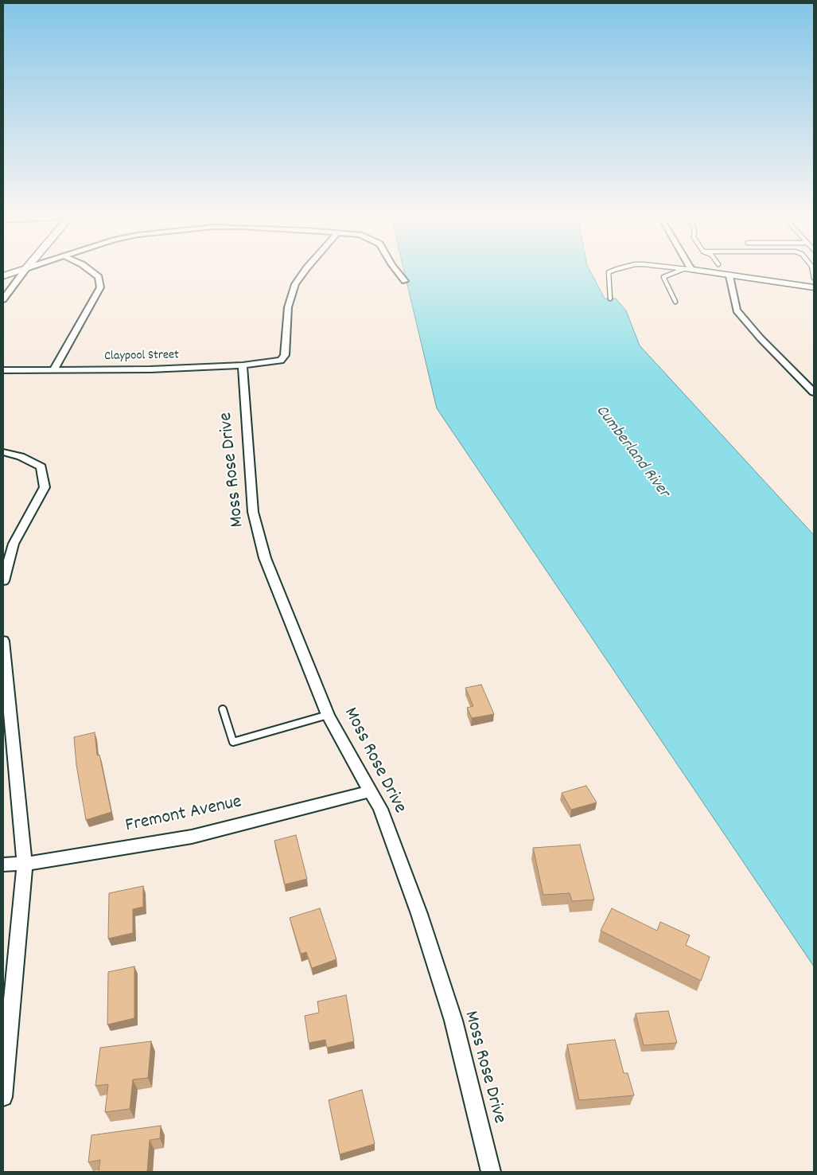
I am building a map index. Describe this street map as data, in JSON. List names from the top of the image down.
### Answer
{
  "streets": {
    "street": ["Claypool Street", "Moss Rose Drive", "Fremont Avenue"]
  },
  "crossings": [
    ["Claypool Street", "Moss Rose Drive"],
    ["Moss Rose Drive", "Fremont Avenue"]
  ],
  "water": ["Cumberland River"]
}
